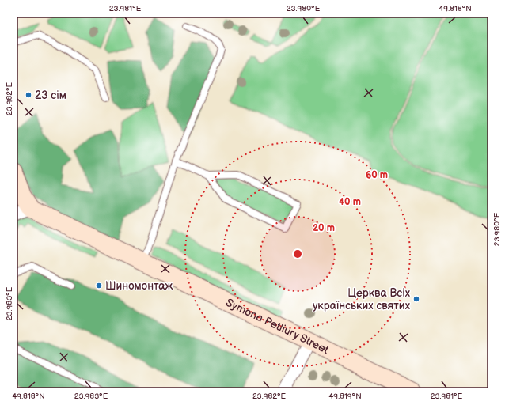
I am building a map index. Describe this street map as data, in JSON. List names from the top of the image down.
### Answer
{
  "streets": {
    "street": ["Symona Petliury Street"]
  },
  "places": ["23 сім", "Шиномонтаж", "Церква Всіх українських святих"],
  "coordinates": [
    "23.981°E",
    "23.980°E",
    "49.818°N",
    "23.982°E",
    "23.983°E",
    "49.819°N"
  ],
  "rings": ["60 m", "40 m", "20 m"]
}
